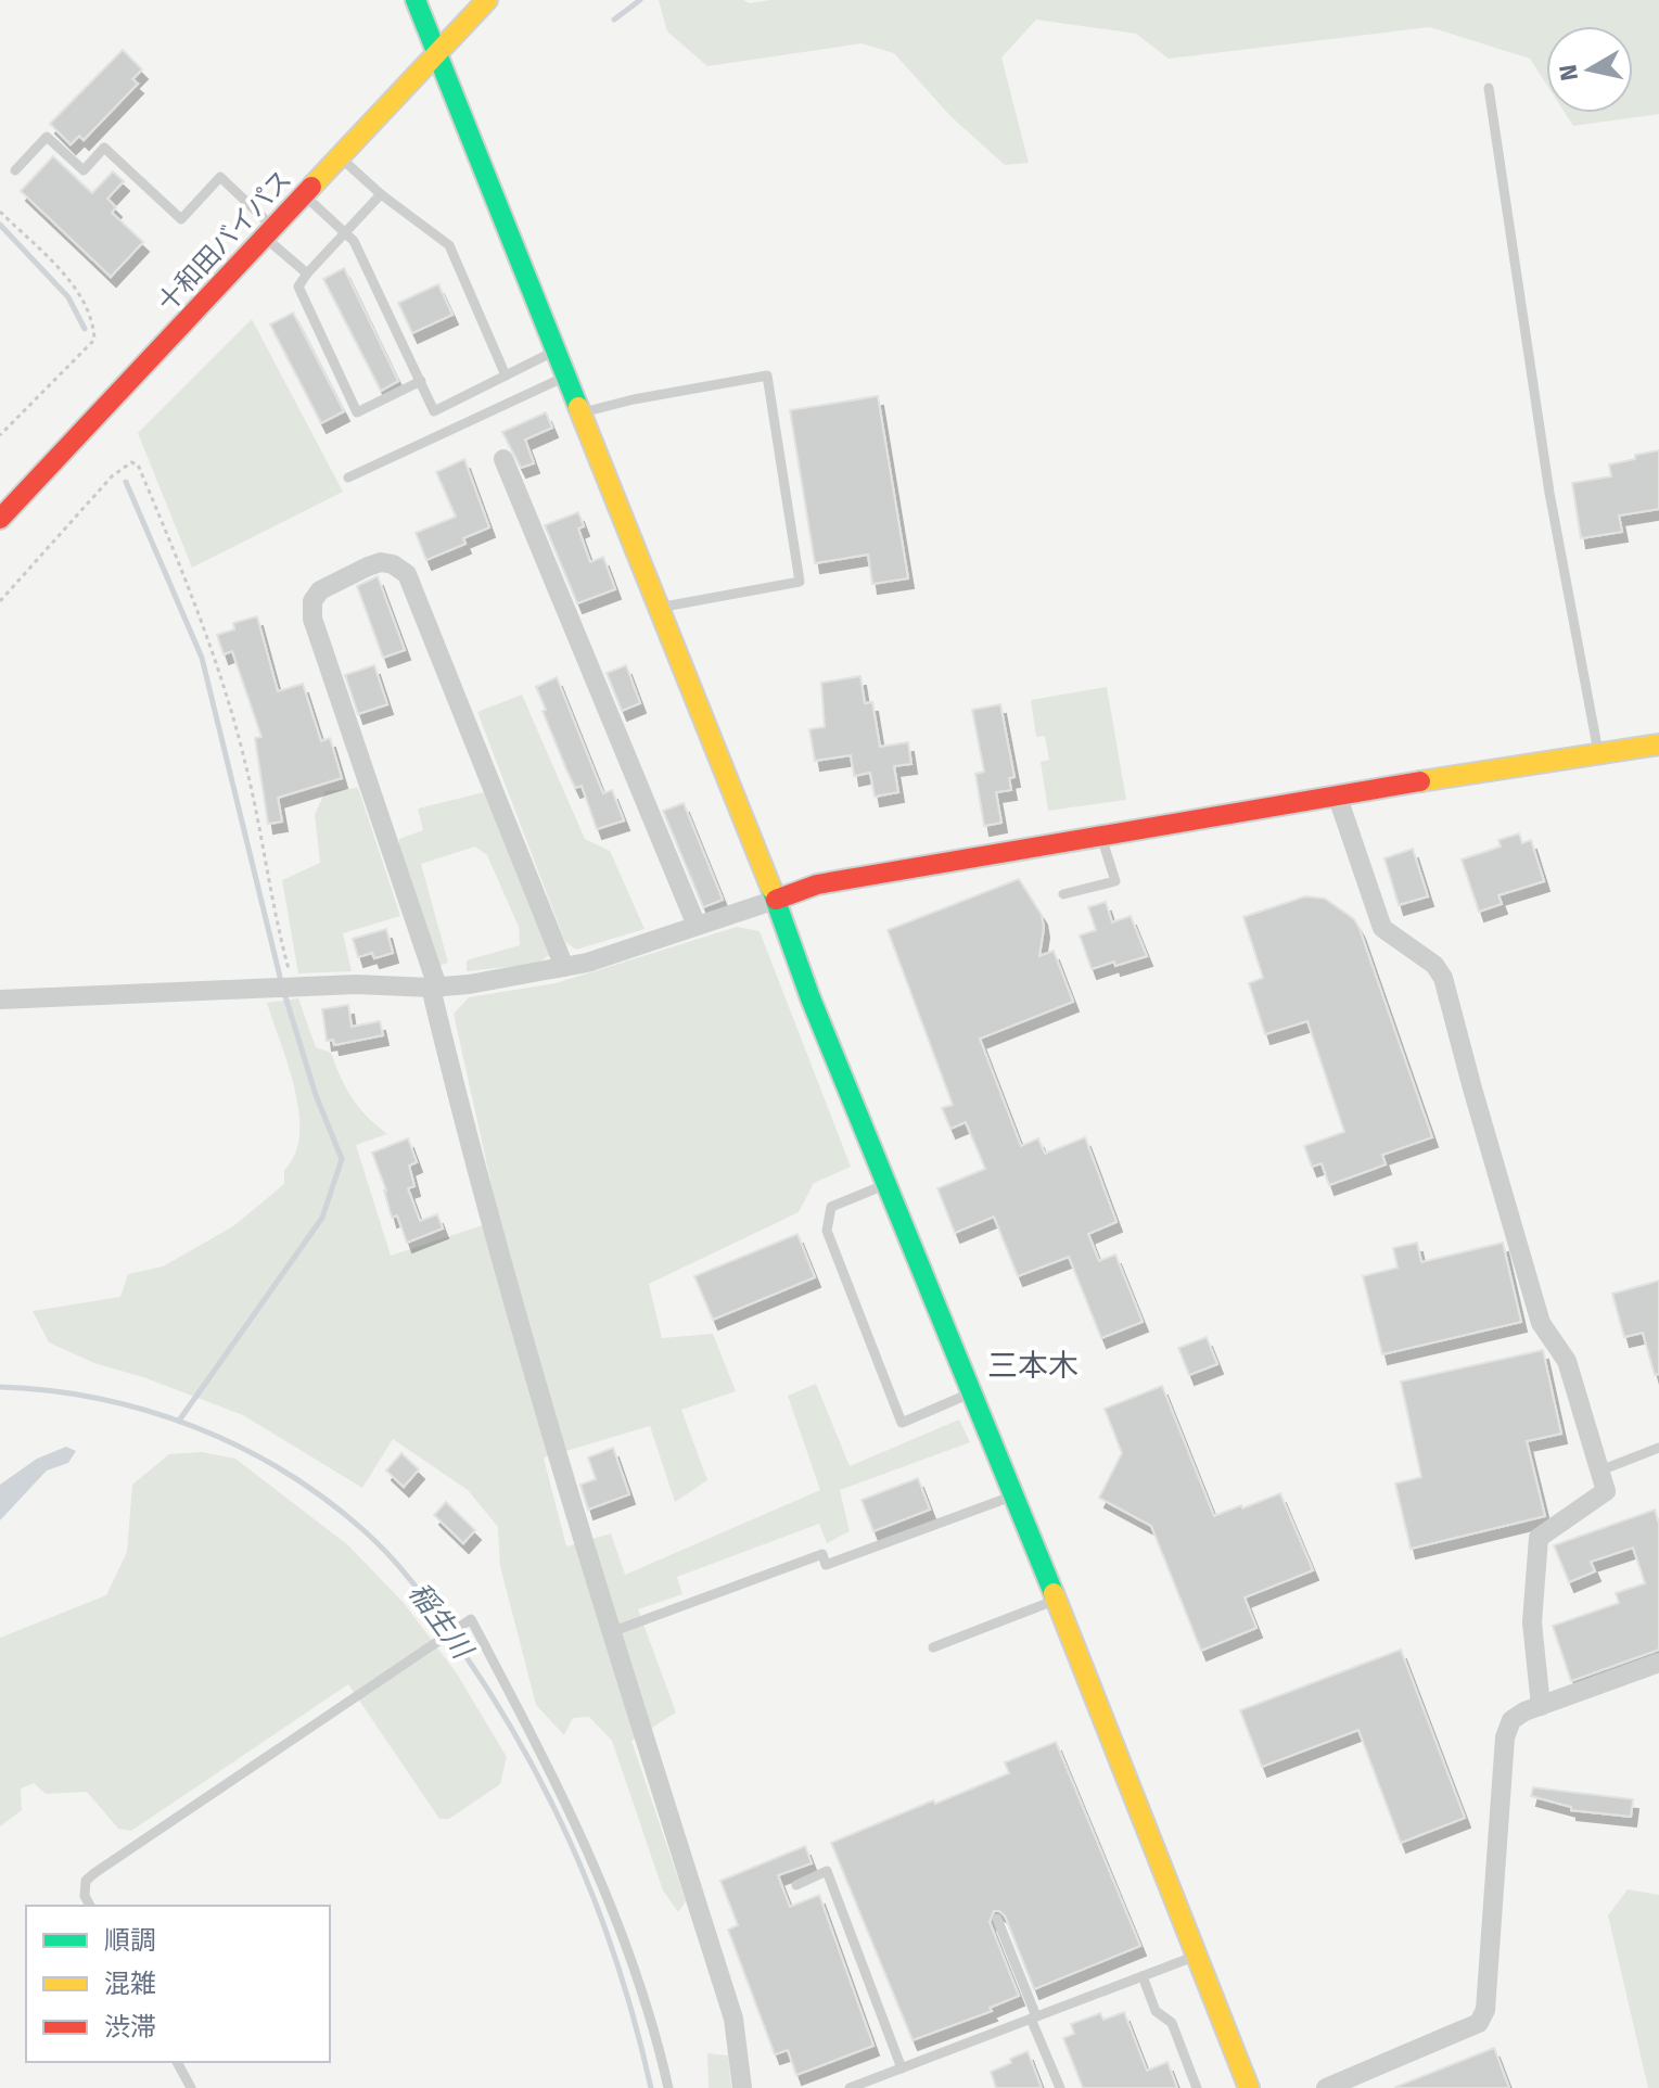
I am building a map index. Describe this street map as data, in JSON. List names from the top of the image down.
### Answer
{
  "streets": {
    "main road": ["十和田バイパス"]
  },
  "districts": ["三本木"],
  "water": ["稲生川"],
  "legend": ["順調", "混雑", "渋滞"],
  "north": "left"
}
